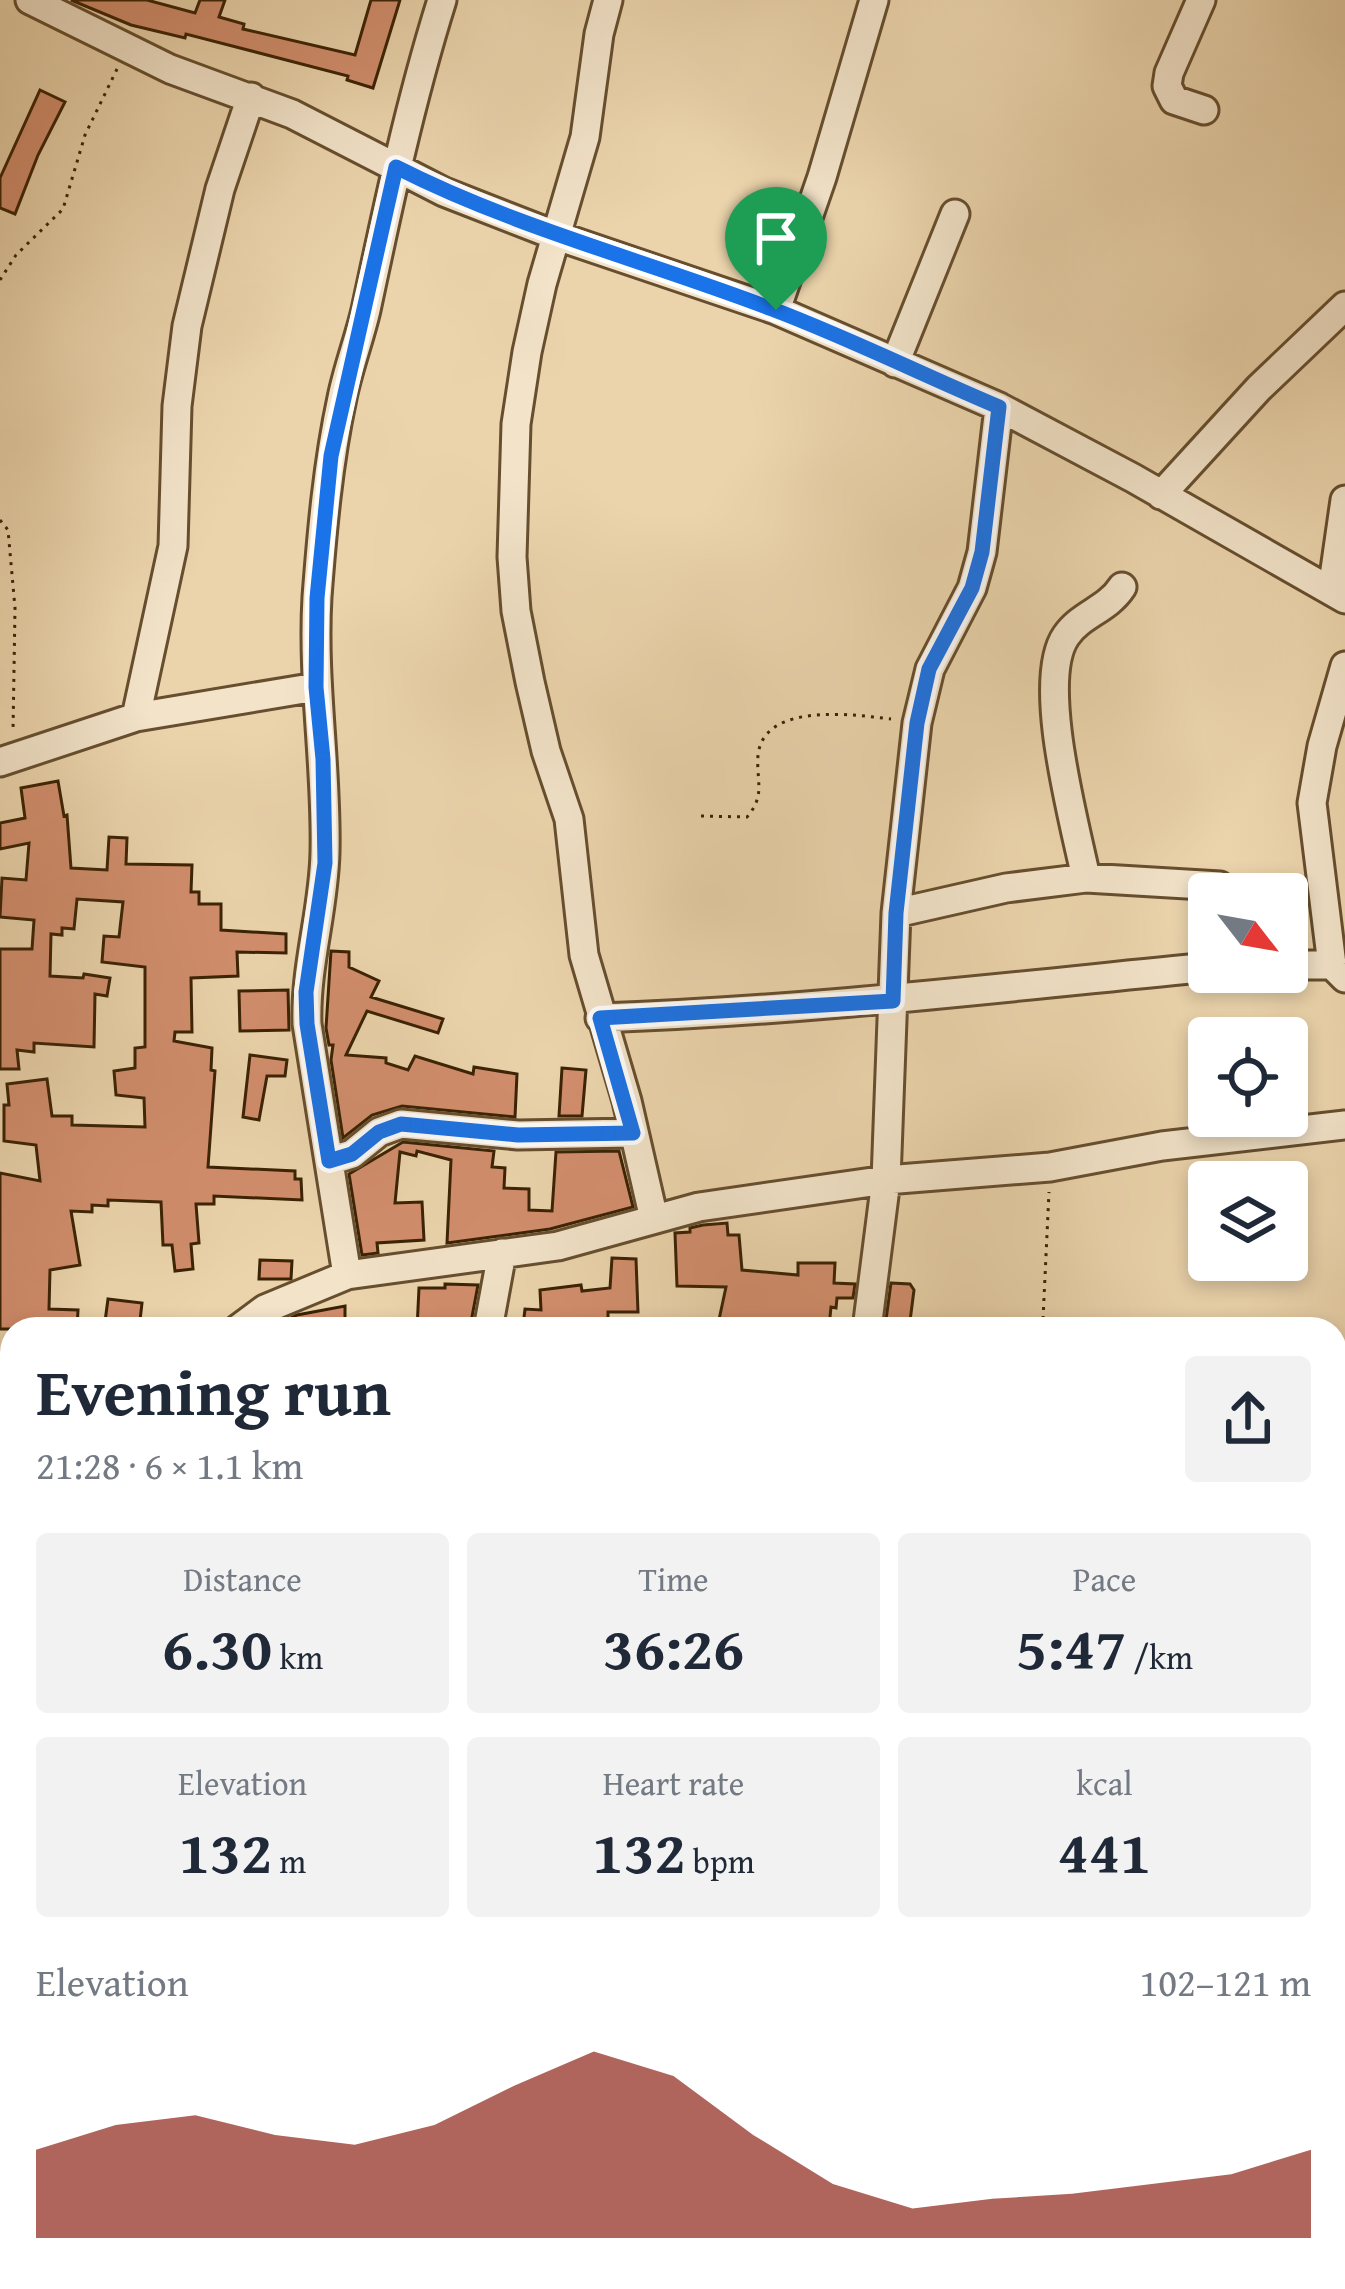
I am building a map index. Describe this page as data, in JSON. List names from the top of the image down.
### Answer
{
  "north": "bottom right",
  "page": {
    "heading": ["Evening run", "21:28 · 6 × 1.1 km"],
    "stats": [
      ["Distance", "6.30 km"],
      ["Time", "36:26"],
      ["Pace", "5:47 /km"],
      ["Elevation", "132 m"],
      ["Heart rate", "132 bpm"],
      ["kcal", "441"]
    ],
    "chart": ["Elevation", "102–121 m"]
  }
}
